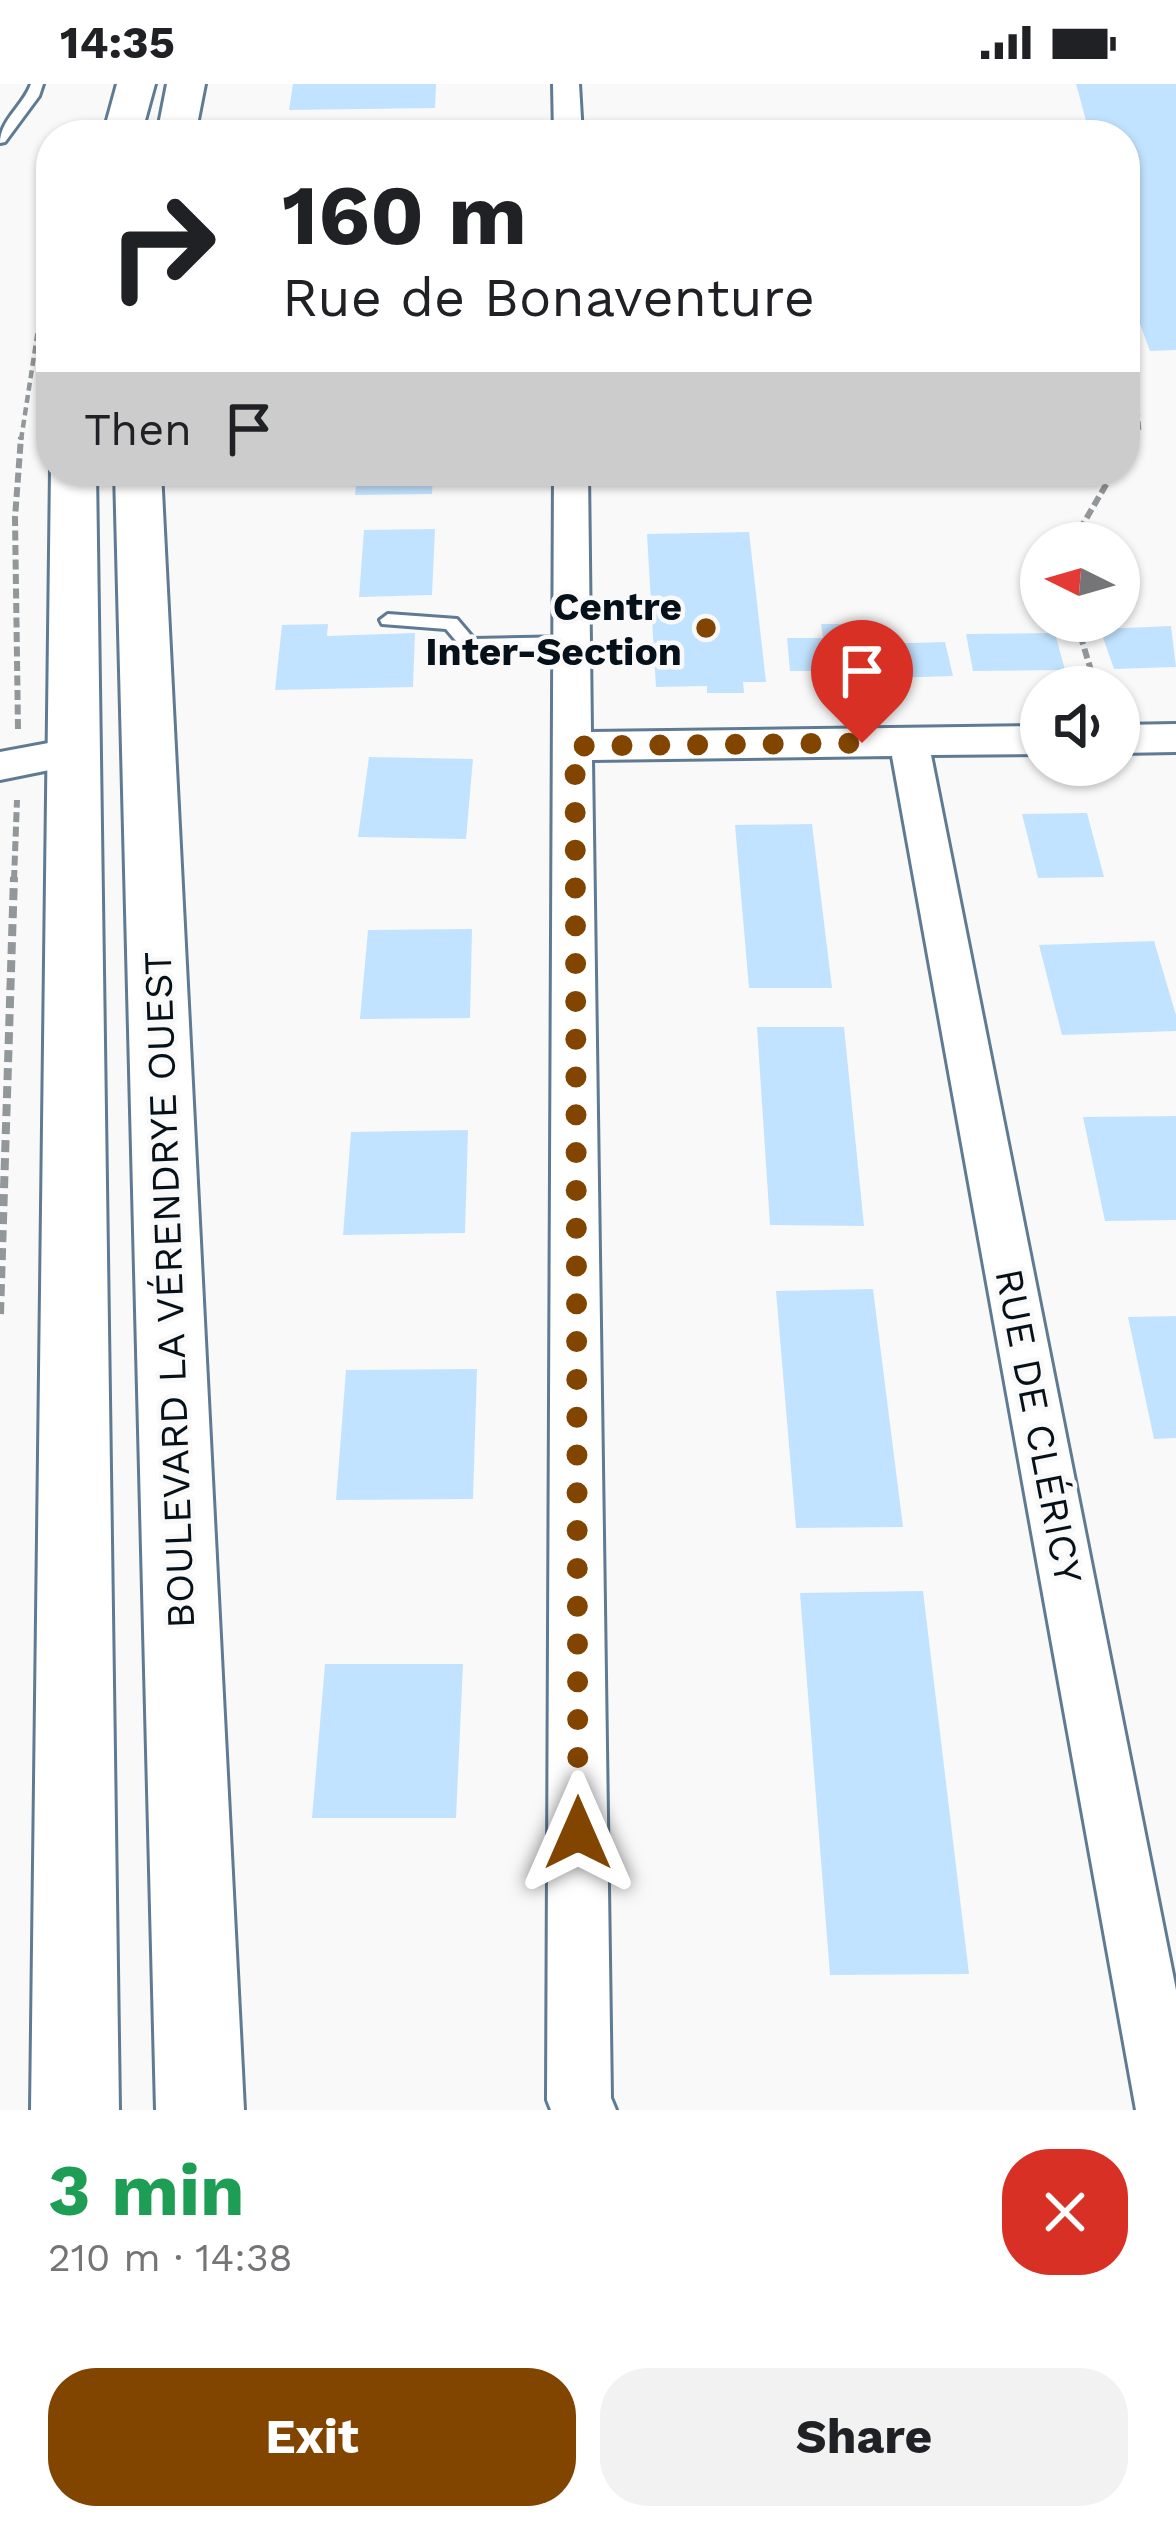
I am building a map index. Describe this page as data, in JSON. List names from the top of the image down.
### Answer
{
  "streets": {
    "main road": ["BOULEVARD LA VÉRENDRYE OUEST"],
    "street": ["RUE DE CLÉRICY"]
  },
  "places": ["Centre Inter-Section"],
  "north": "left",
  "page": {
    "status": "14:35",
    "turn": ["160 m", "Rue de Bonaventure"],
    "then": "Then",
    "heading": ["3 min", "210 m · 14:38"],
    "buttons": ["Exit", "Share"]
  }
}
